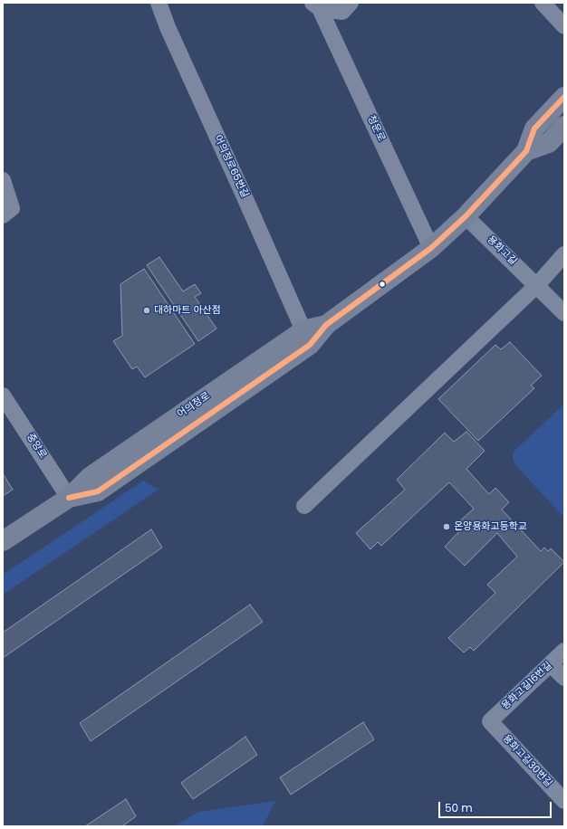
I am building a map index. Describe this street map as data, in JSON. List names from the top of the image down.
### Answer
{
  "streets": {
    "main road": ["어의정로"],
    "street": [
      "청운로",
      "어의정로65번길",
      "용화고길",
      "중앙로",
      "용화고길16번길",
      "용화고길30번길"
    ]
  },
  "crossings": [
    ["청운로", "어의정로"],
    ["어의정로65번길", "어의정로"],
    ["용화고길", "어의정로"],
    ["어의정로", "중앙로"],
    ["용화고길16번길", "용화고길30번길"]
  ],
  "places": ["대하마트 아산점", "온양용화고등학교"],
  "scale_bar": "50 m"
}
